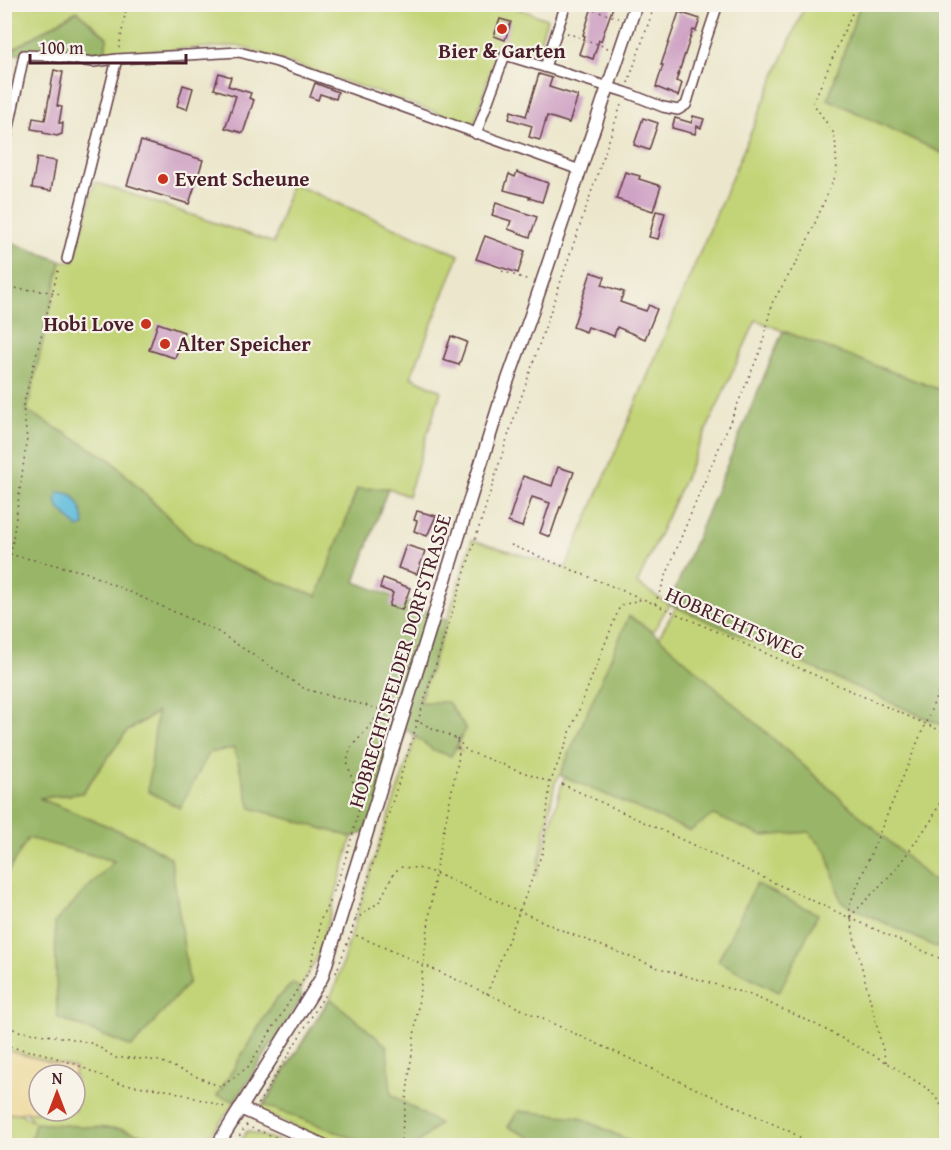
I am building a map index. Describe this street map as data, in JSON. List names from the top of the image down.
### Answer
{
  "streets": {
    "street": ["HOBRECHTSFELDER DORFSTRASSE"],
    "path": ["HOBRECHTSWEG"]
  },
  "places": [
    "Bier & Garten",
    "Event Scheune",
    "Hobi Love",
    "Alter Speicher"
  ],
  "scale_bar": "100 m",
  "north": "top"
}
